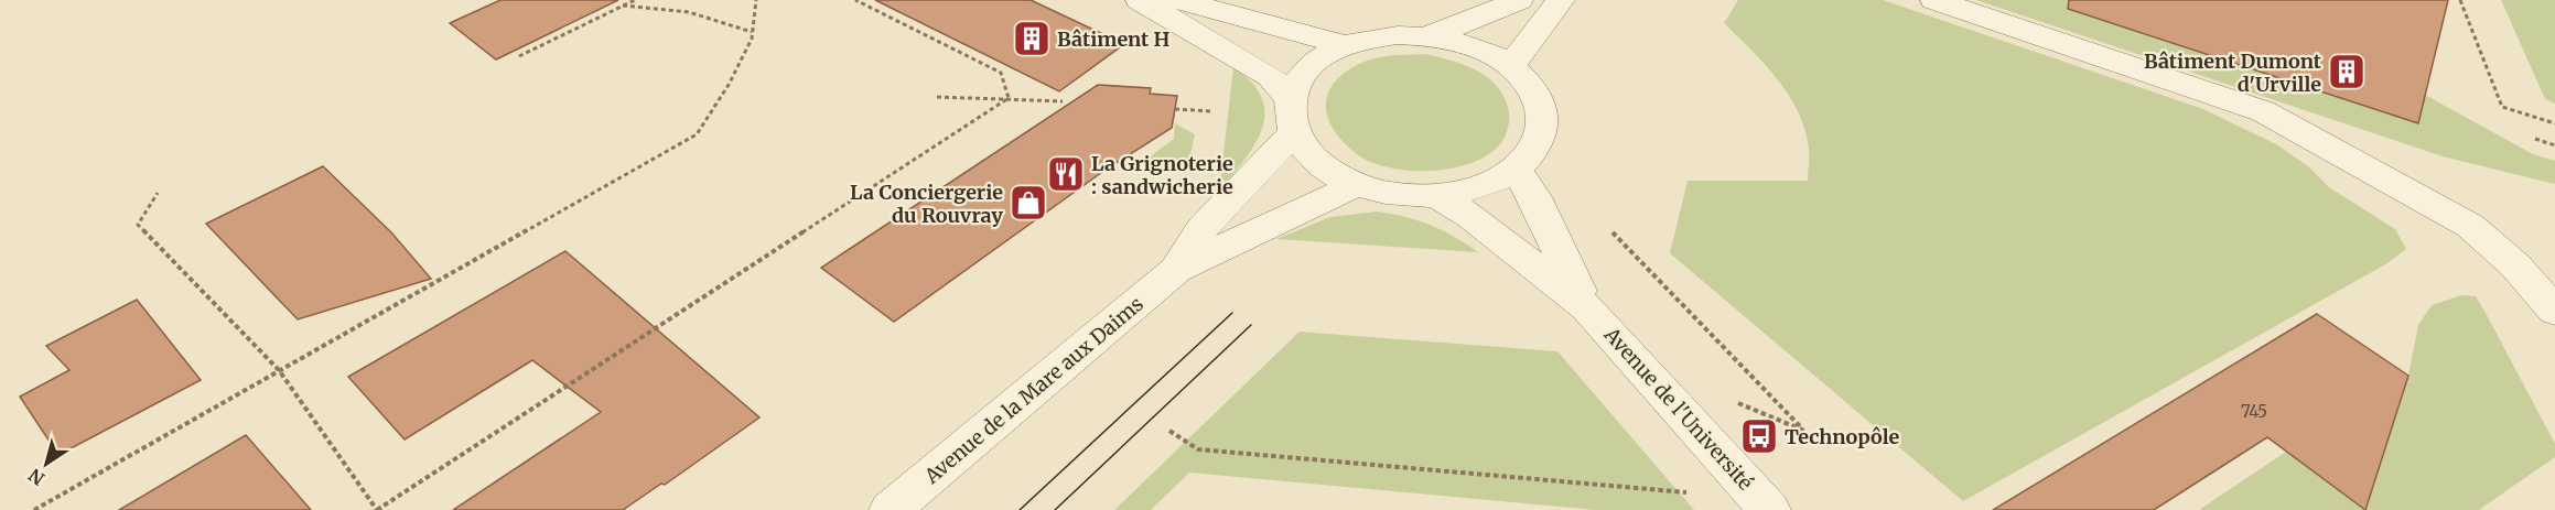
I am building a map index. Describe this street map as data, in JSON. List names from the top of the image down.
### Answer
{
  "streets": {
    "street": ["Avenue de la Mare aux Daims", "Avenue de l'Université"]
  },
  "crossings": [
    ["Avenue de la Mare aux Daims", "Avenue de l'Université"]
  ],
  "places": {
    "building": ["Bâtiment H", "Bâtiment Dumont d'Urville"],
    "restaurant": ["La Grignoterie : sandwicherie"],
    "shop": ["La Conciergerie du Rouvray"],
    "bus stop": ["Technopôle"]
  },
  "house_numbers": ["745"],
  "north": "bottom left"
}
